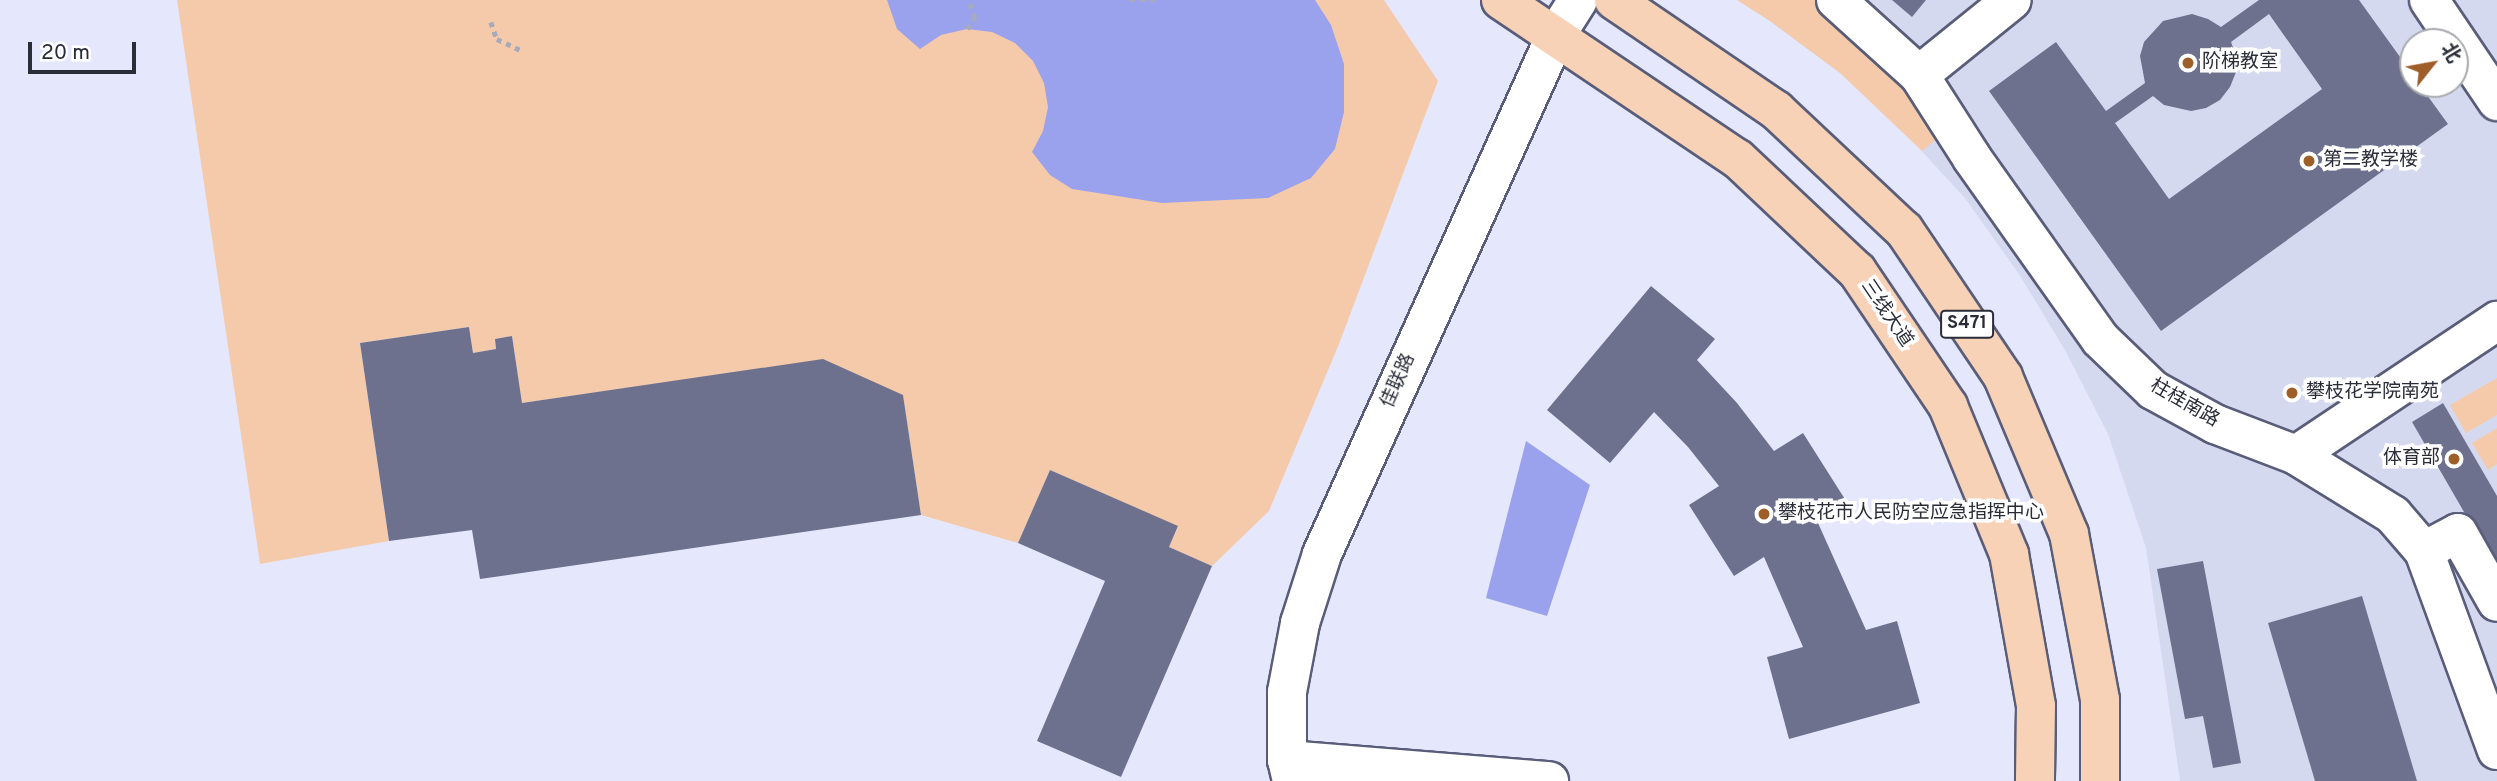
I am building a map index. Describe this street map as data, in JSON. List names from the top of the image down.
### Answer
{
  "streets": {
    "main road": ["三线大道", "S471"],
    "street": ["佳联路", "柱桂南路"]
  },
  "crossings": [
    ["三线大道", "佳联路"]
  ],
  "places": [
    "阶梯教室",
    "第二教学楼",
    "攀枝花学院南苑",
    "体育部",
    "攀枝花市人民防空应急指挥中心"
  ],
  "scale_bar": "20 m",
  "north": "top right"
}
